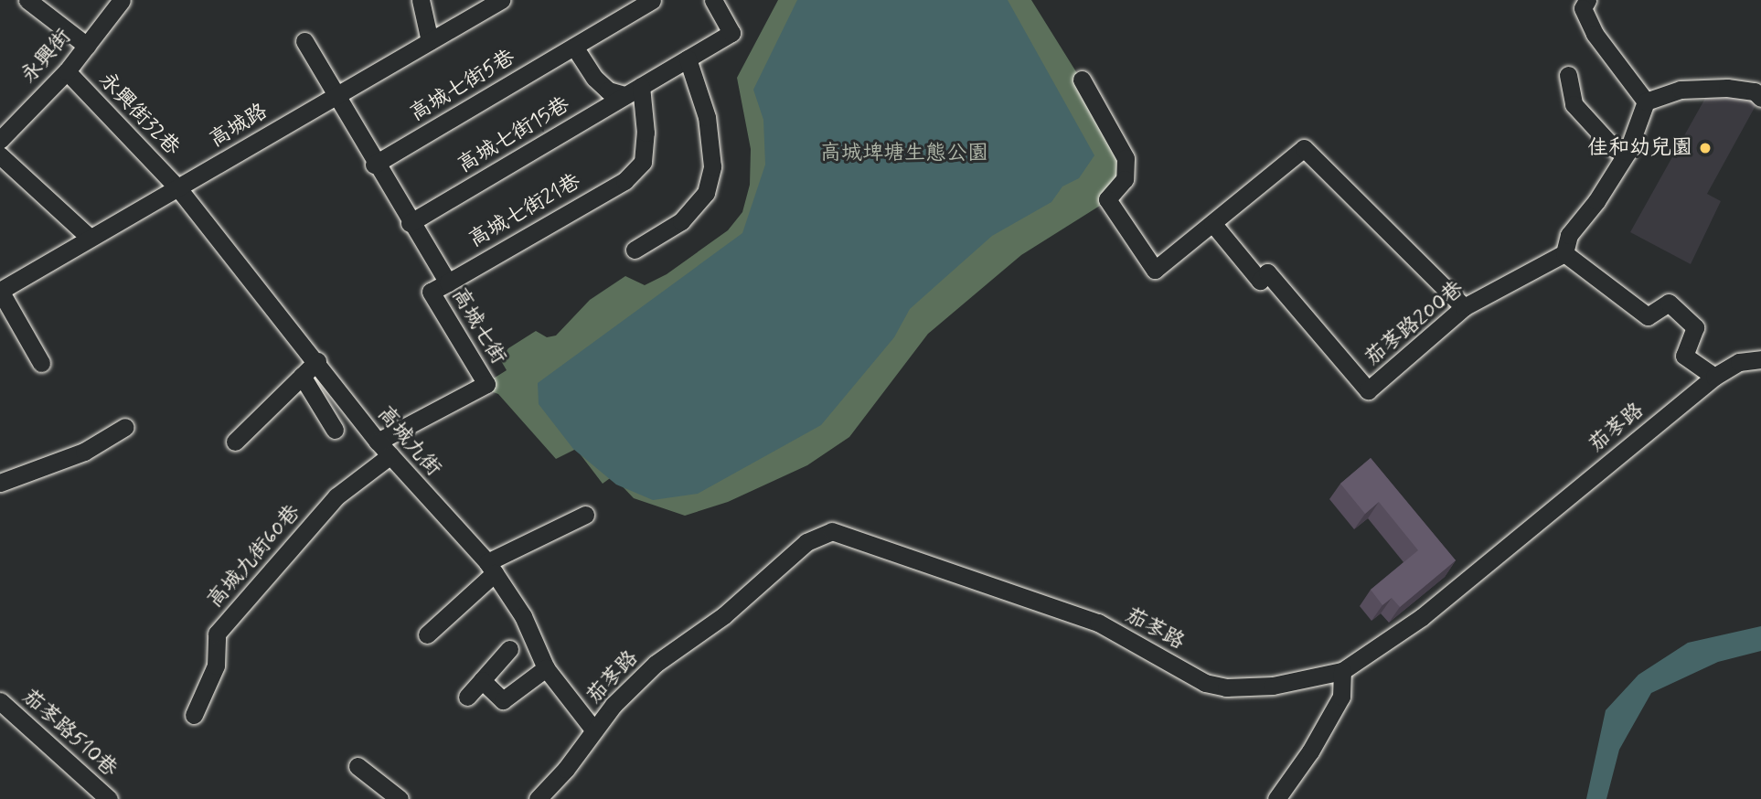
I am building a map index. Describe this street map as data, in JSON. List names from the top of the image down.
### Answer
{
  "streets": {
    "street": [
      "永興街",
      "高城七街5巷",
      "永興街32巷",
      "高城路",
      "高城七街15巷",
      "高城七街21巷",
      "茄苳路200巷",
      "高城七街",
      "茄苳路",
      "高城九街",
      "高城九街60巷",
      "茄苳路510巷"
    ]
  },
  "crossings": [
    ["永興街", "永興街32巷"],
    ["高城七街5巷", "高城七街"],
    ["永興街32巷", "高城路"],
    ["永興街32巷", "高城九街"],
    ["高城路", "高城七街"],
    ["高城路", "高城九街"],
    ["高城七街15巷", "高城七街21巷"],
    ["高城七街15巷", "高城七街"],
    ["高城七街21巷", "高城七街"],
    ["高城七街", "高城九街"],
    ["茄苳路", "高城九街"],
    ["高城九街", "高城九街60巷"]
  ],
  "parks": ["高城埤塘生態公園"],
  "places": ["佳和幼兒園"]
}
